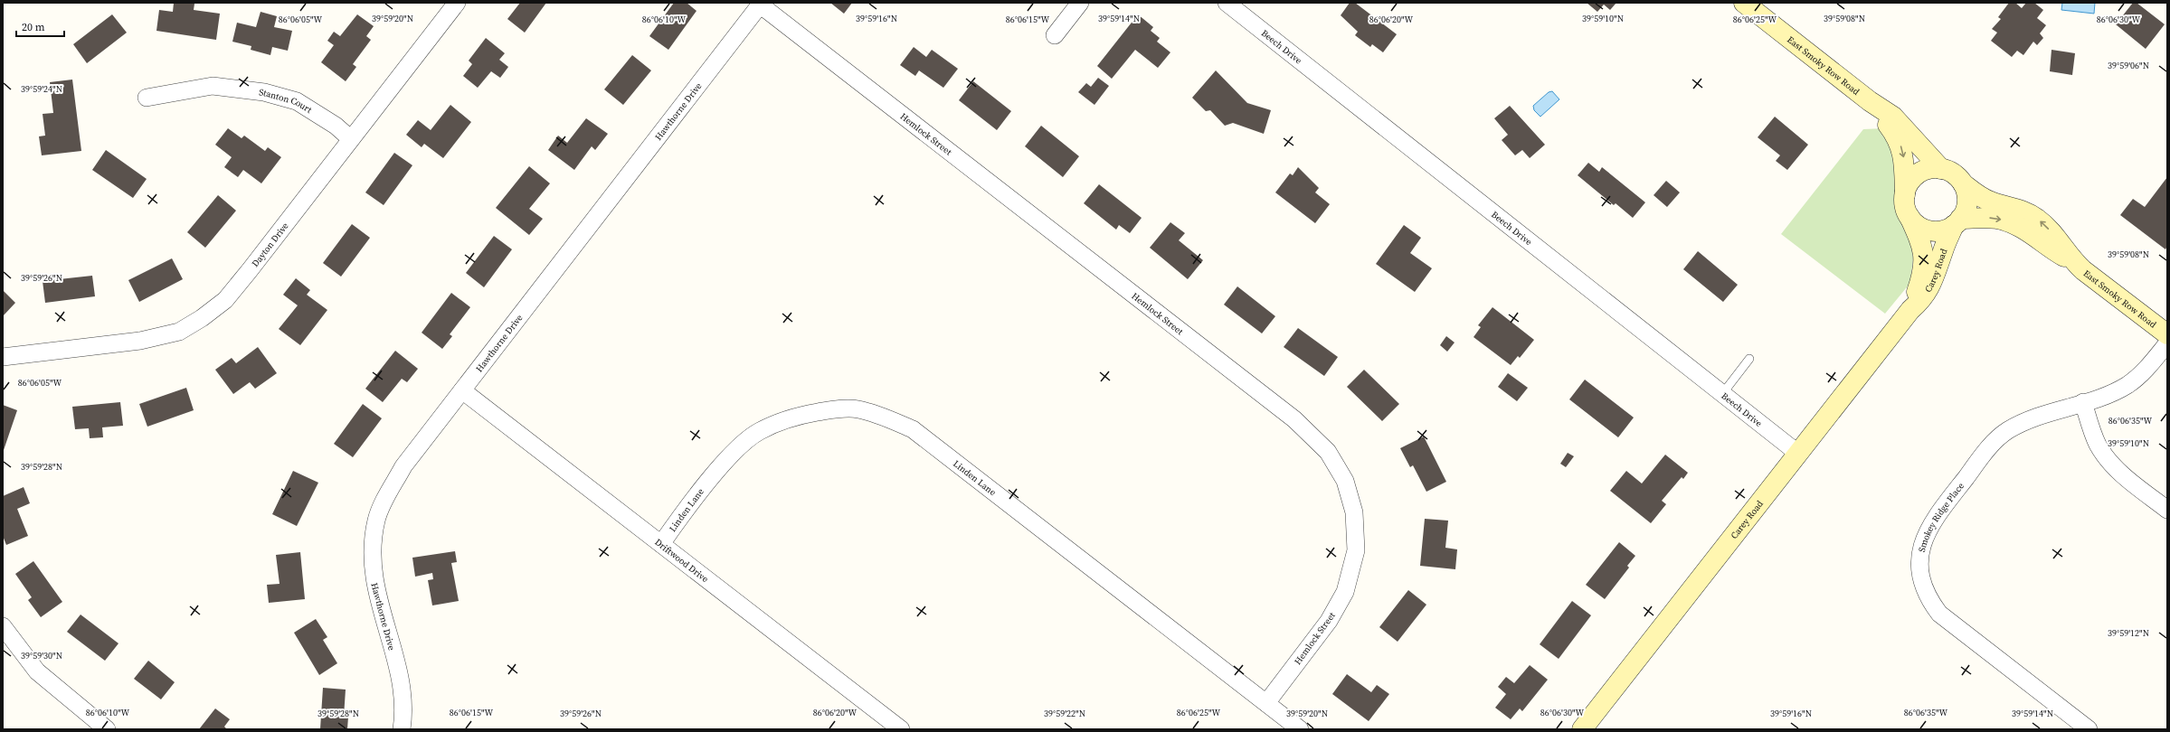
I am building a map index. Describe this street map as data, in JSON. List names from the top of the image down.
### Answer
{
  "streets": {
    "street": [
      "Beech Drive",
      "East Smoky Row Road",
      "Stanton Court",
      "Hawthorne Drive",
      "Hemlock Street",
      "Dayton Drive",
      "Carey Road",
      "Linden Lane",
      "Smokey Ridge Place",
      "Driftwood Drive"
    ]
  },
  "crossings": [
    ["Beech Drive", "Carey Road"],
    ["East Smoky Row Road", "Carey Road"],
    ["Stanton Court", "Dayton Drive"],
    ["Hawthorne Drive", "Hemlock Street"],
    ["Hawthorne Drive", "Driftwood Drive"],
    ["Hemlock Street", "Linden Lane"],
    ["Linden Lane", "Driftwood Drive"]
  ],
  "scale_bar": "20 m",
  "coordinates": [
    "39°59'20\"N",
    "39°59'16\"N",
    "39°59'14\"N",
    "39°59'10\"N",
    "39°59'08\"N",
    "86°06'05\"W",
    "86°06'10\"W",
    "86°06'15\"W",
    "86°06'20\"W",
    "86°06'25\"W",
    "86°06'30\"W",
    "39°59'06\"N",
    "39°59'24\"N",
    "39°59'26\"N",
    "86°06'35\"W",
    "39°59'28\"N",
    "39°59'12\"N",
    "39°59'30\"N",
    "39°59'22\"N"
  ]
}
